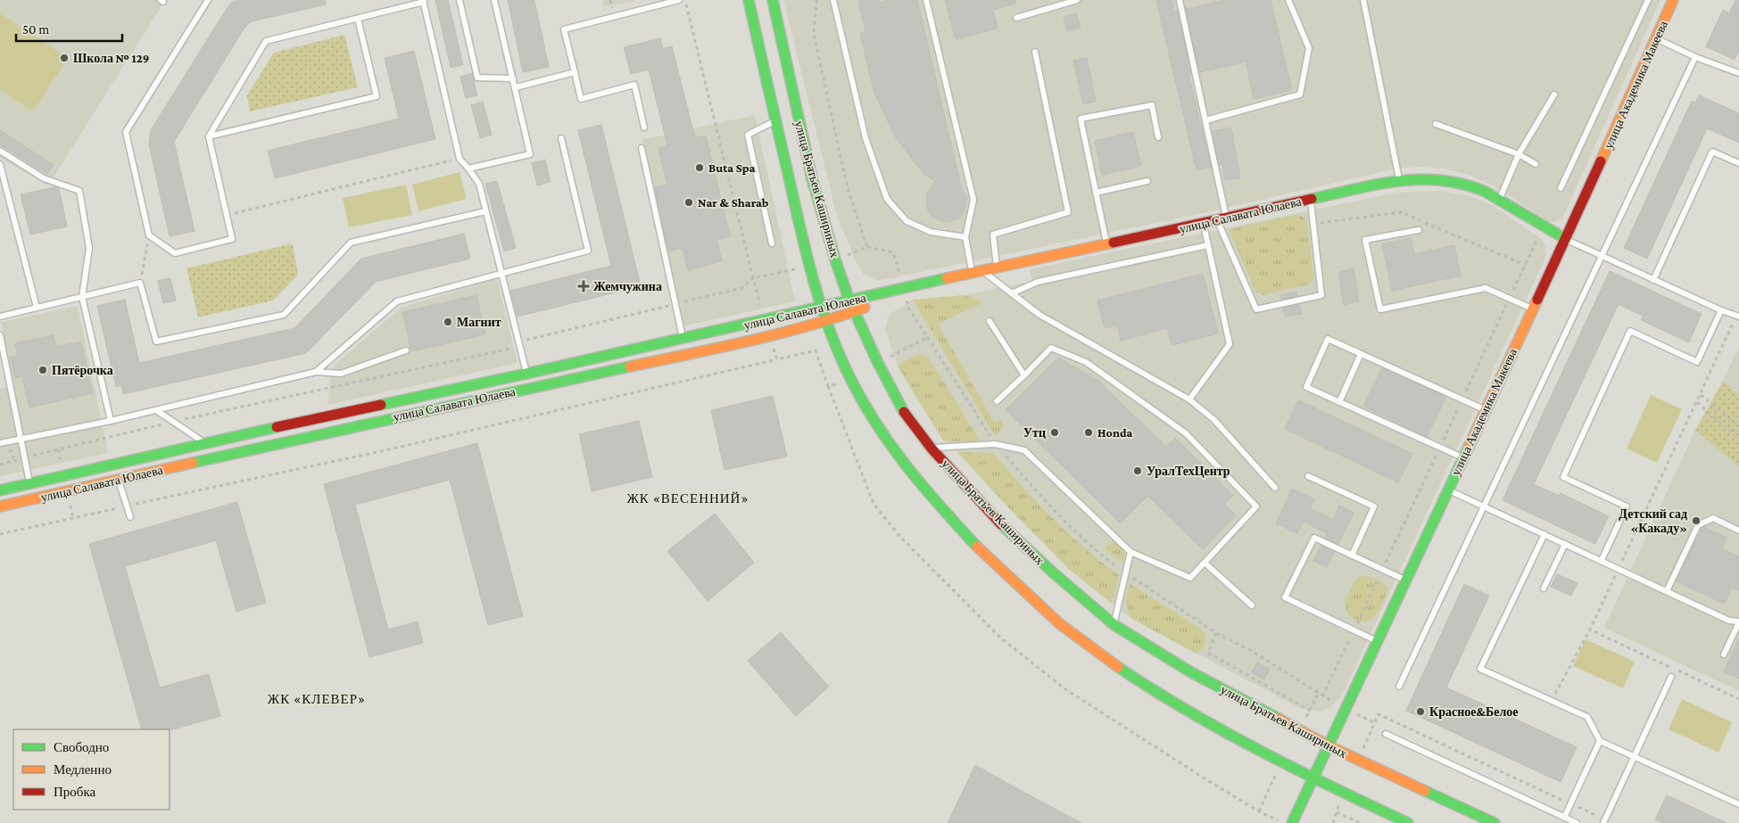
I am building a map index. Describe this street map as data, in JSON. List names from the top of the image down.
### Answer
{
  "streets": {
    "main road": ["улица Академика Макеева", "улица Братьев Кашириных", "улица Салавата Юлаева"]
  },
  "crossings": [
    ["улица Академика Макеева", "улица Братьев Кашириных"],
    ["улица Академика Макеева", "улица Салавата Юлаева"],
    ["улица Братьев Кашириных", "улица Салавата Юлаева"]
  ],
  "districts": ["ЖК «ВЕСЕННИЙ»", "ЖК «КЛЕВЕР»"],
  "places": {
    "other": [
      "Школа № 129",
      "Buta Spa",
      "Nar & Sharab",
      "Магнит",
      "Пятёрочка",
      "Утц",
      "Honda",
      "УралТехЦентр",
      "Детский сад «Какаду»",
      "Красное&Белое"
    ],
    "health": ["Жемчужина"]
  },
  "legend": ["Свободно", "Медленно", "Пробка"],
  "scale_bar": "50 m"
}
